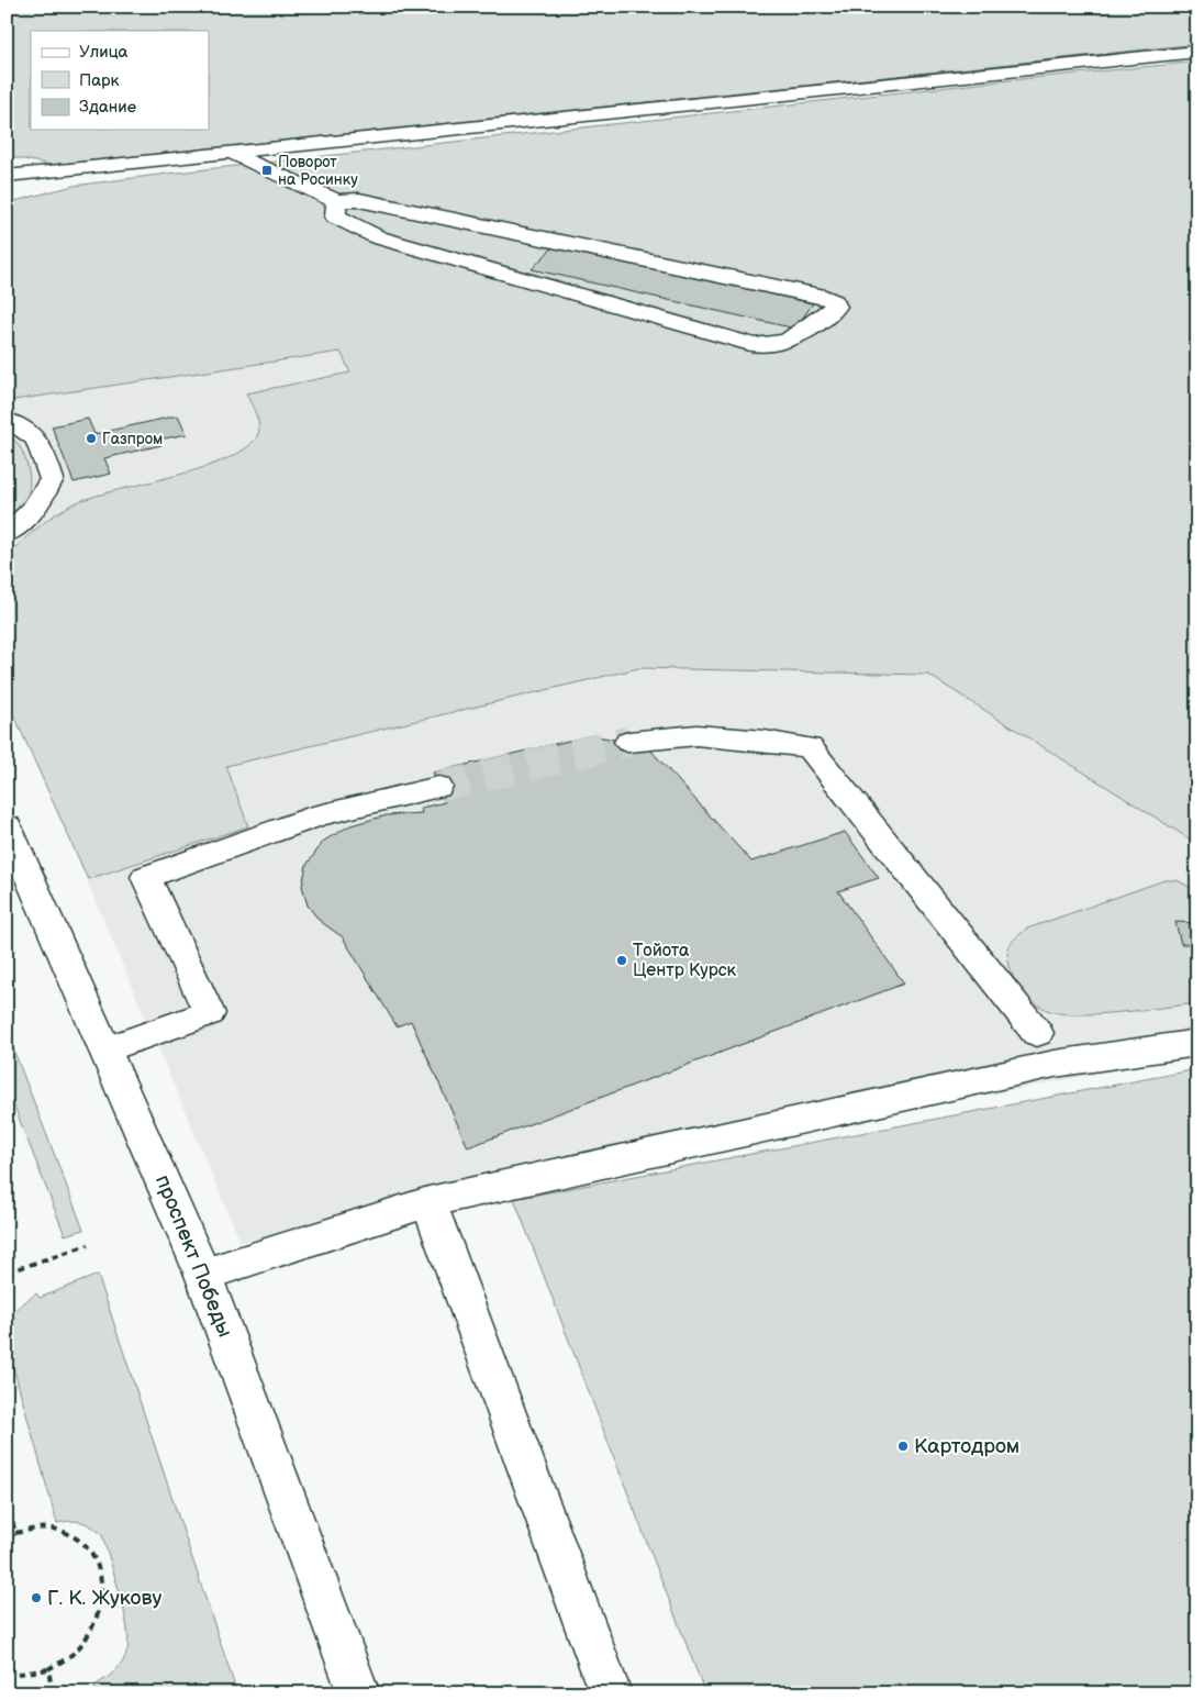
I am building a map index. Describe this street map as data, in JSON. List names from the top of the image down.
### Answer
{
  "streets": {
    "main road": ["проспект Победы"]
  },
  "places": {
    "transit": ["Поворот на Росинку"],
    "other": [
      "Газпром",
      "Тойота Центр Курск",
      "Картодром",
      "Г. К. Жукову"
    ]
  },
  "legend": ["Улица", "Парк", "Здание"]
}
